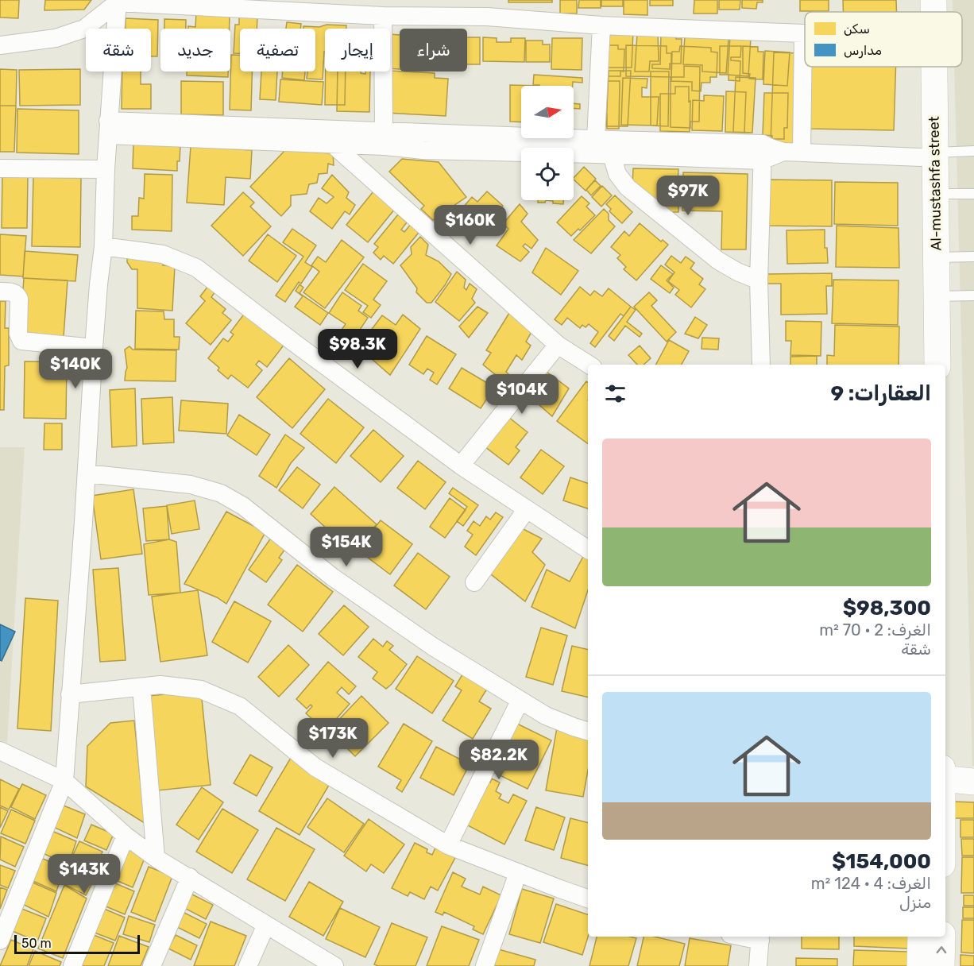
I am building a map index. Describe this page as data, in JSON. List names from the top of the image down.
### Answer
{
  "streets": {
    "main road": ["Al-mustashfa street"]
  },
  "legend": ["سكن", "مدارس"],
  "scale_bar": "50 m",
  "north": "right",
  "page": {
    "chip": [
      "شراء",
      "إيجار",
      "تصفية",
      "جديد",
      "شقة"
    ],
    "price": [
      "$97K",
      "$160K",
      "$98.3K",
      "$140K",
      "$104K",
      "$154K",
      "$173K",
      "$82.2K",
      "$143K"
    ],
    "heading": "العقارات: 9",
    "list": [
      {
        "name": "$98,300",
        "note": "الغرف: 2 · 70 m² · شقة"
      },
      {
        "name": "$154,000",
        "note": "الغرف: 4 · 124 m² · منزل"
      }
    ],
    "scale": "50 m"
  }
}
